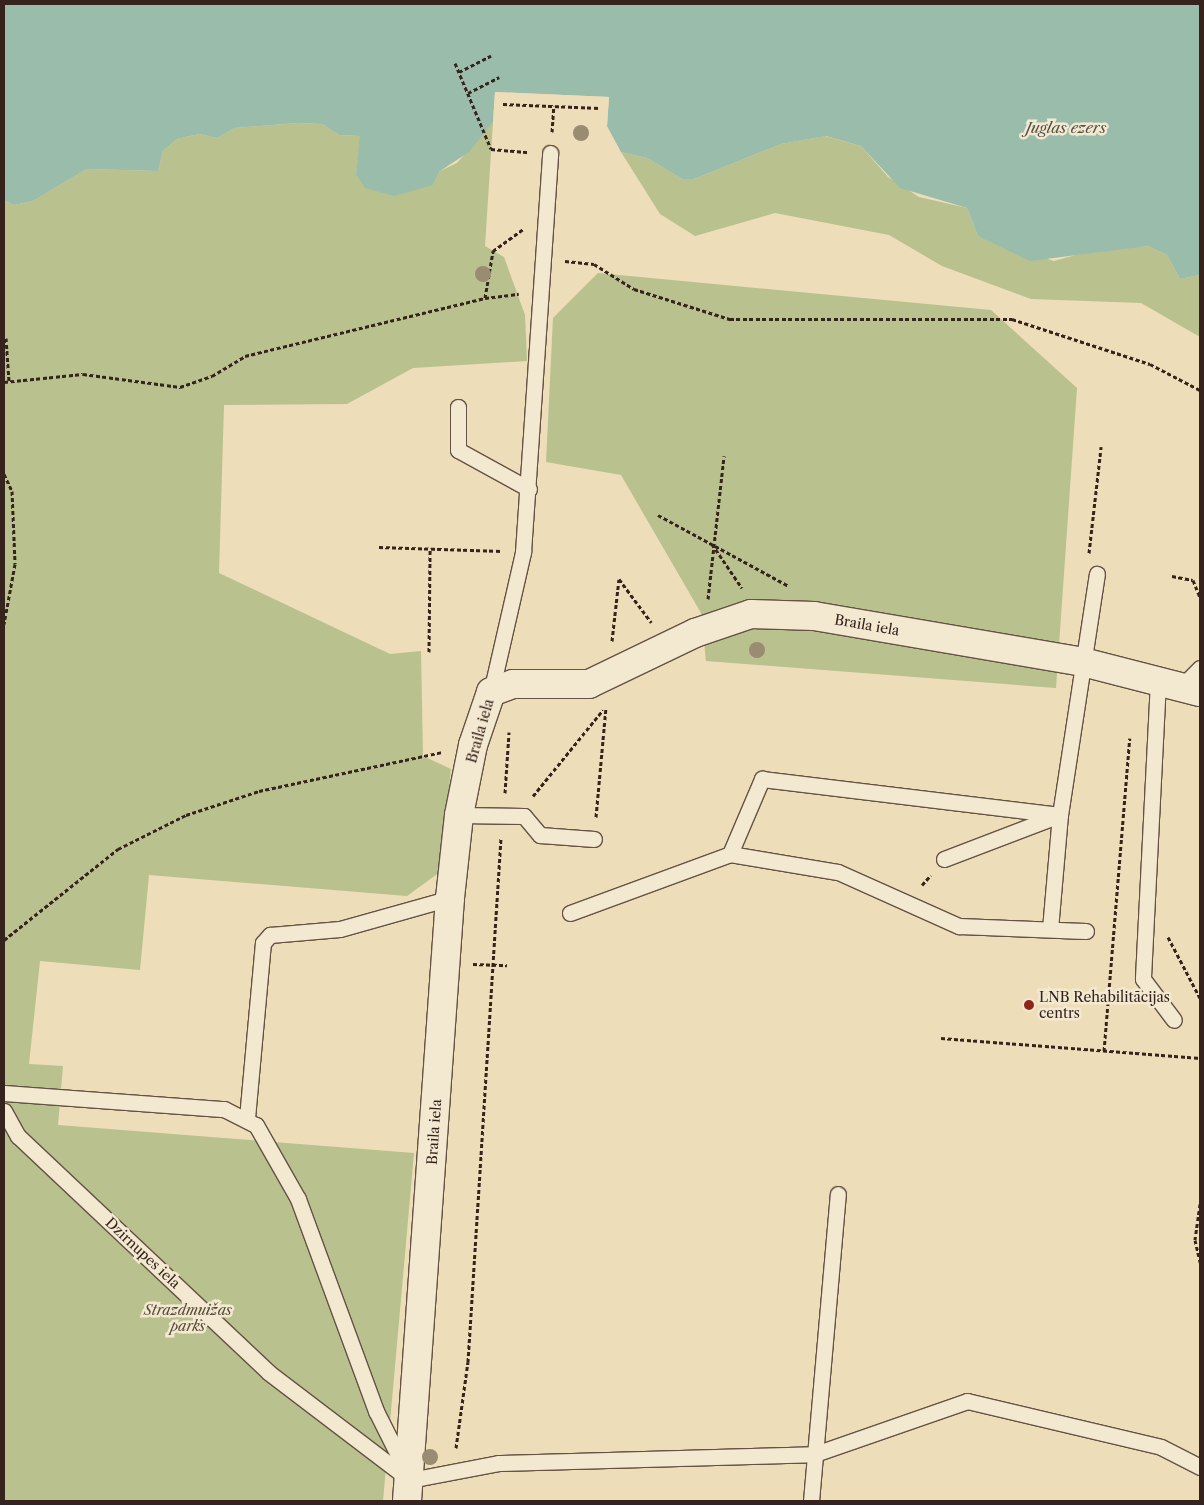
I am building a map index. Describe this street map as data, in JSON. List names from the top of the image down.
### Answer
{
  "streets": {
    "street": ["Braila iela"],
    "lane": ["Dzirnupes iela"]
  },
  "crossings": [
    ["Braila iela", "Dzirnupes iela"]
  ],
  "water": ["Juglas ezers"],
  "parks": ["Strazdmuižas parks"],
  "places": ["LNB Rehabilitācijas centrs"]
}
